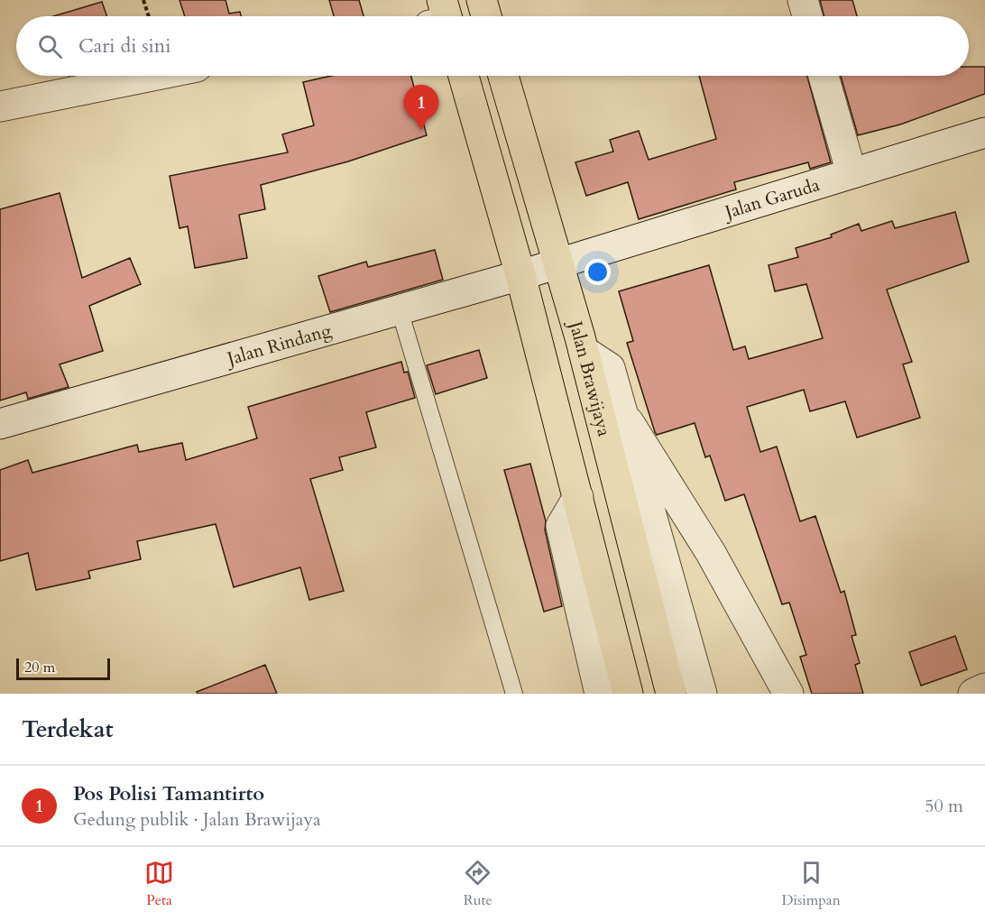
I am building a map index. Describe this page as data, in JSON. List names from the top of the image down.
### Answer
{
  "streets": {
    "highway": ["Jalan Brawijaya"],
    "street": ["Jalan Garuda", "Jalan Rindang"]
  },
  "crossings": [
    ["Jalan Garuda", "Jalan Rindang"],
    ["Jalan Garuda", "Jalan Brawijaya"],
    ["Jalan Rindang", "Jalan Brawijaya"]
  ],
  "scale_bar": "20 m",
  "page": {
    "search": "Cari di sini",
    "pins": "1",
    "scale": "20 m",
    "heading": "Terdekat",
    "list": [
      {
        "mark": "1",
        "name": "Pos Polisi Tamantirto",
        "note": "Gedung publik · Jalan Brawijaya",
        "value": "50 m"
      }
    ],
    "nav": ["Peta", "Rute", "Disimpan"]
  }
}
